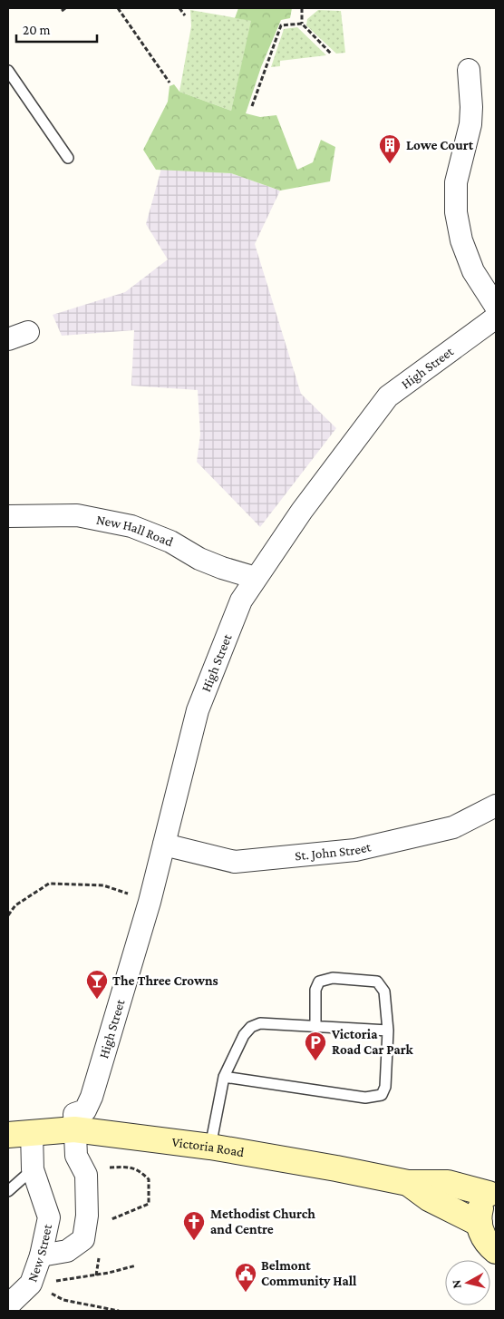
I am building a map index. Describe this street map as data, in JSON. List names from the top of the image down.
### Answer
{
  "streets": {
    "street": [
      "High Street",
      "New Hall Road",
      "St. John Street",
      "Victoria Road",
      "New Street"
    ]
  },
  "crossings": [
    ["High Street", "New Hall Road"],
    ["High Street", "St. John Street"],
    ["High Street", "Victoria Road"]
  ],
  "places": {
    "building": ["Lowe Court"],
    "bar": ["The Three Crowns"],
    "parking": ["Victoria Road Car Park"],
    "church": ["Methodist Church and Centre"],
    "public building": ["Belmont Community Hall"]
  },
  "scale_bar": "20 m",
  "north": "left"
}
